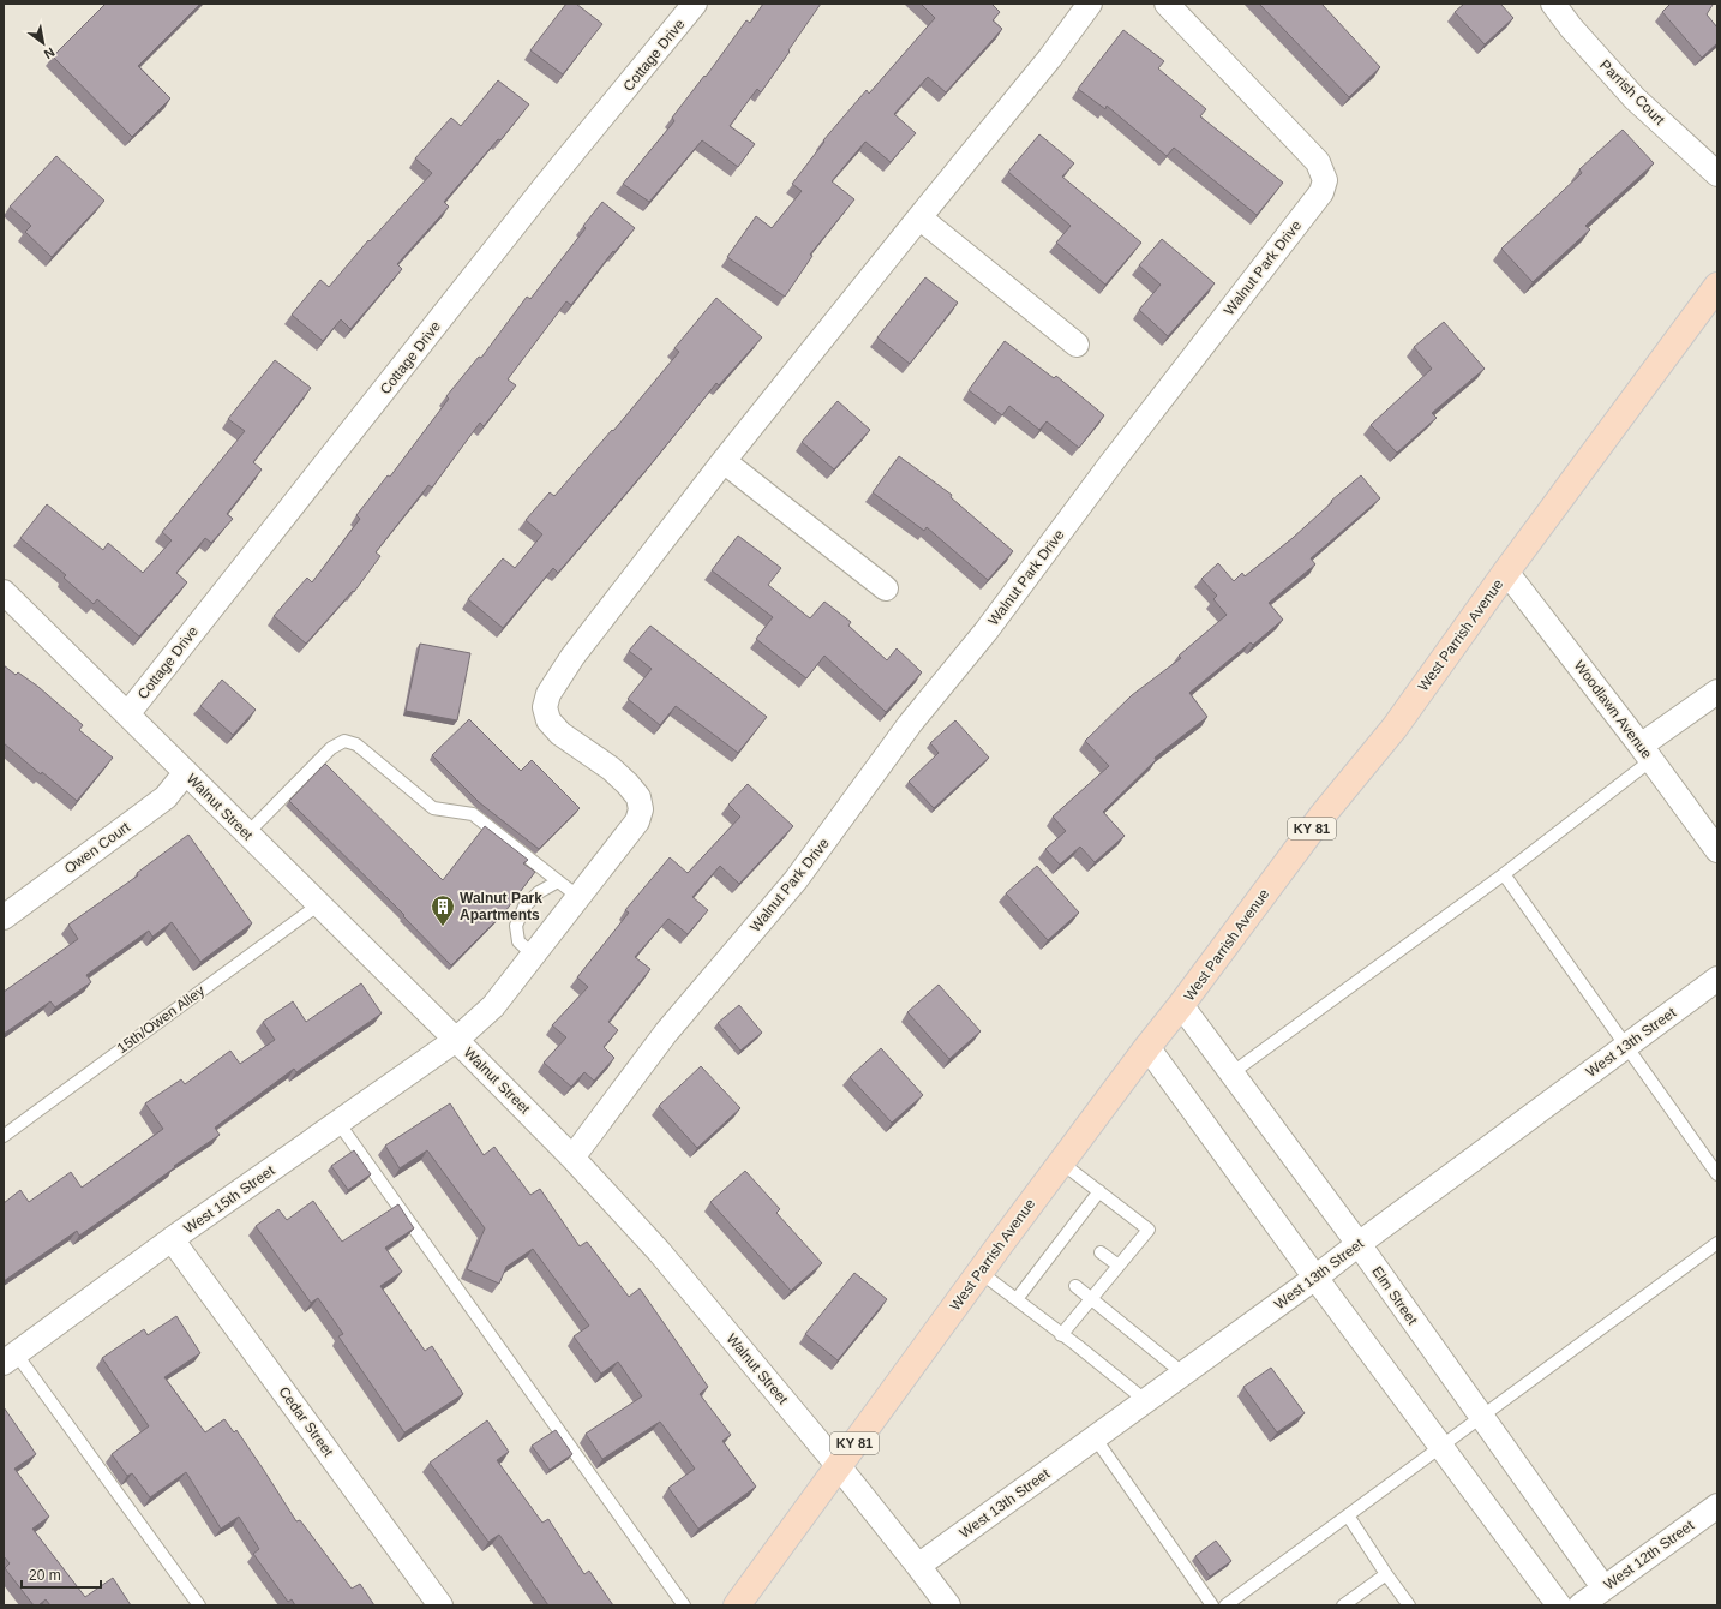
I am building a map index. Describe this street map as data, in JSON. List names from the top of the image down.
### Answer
{
  "streets": {
    "main road": ["West Parrish Avenue", "KY 81"],
    "street": [
      "Cottage Drive",
      "Parrish Court",
      "Walnut Park Drive",
      "Woodlawn Avenue",
      "Walnut Street",
      "Owen Court",
      "West 13th Street",
      "West 15th Street",
      "Elm Street",
      "Cedar Street",
      "West 12th Street"
    ],
    "lane": ["15th/Owen Alley"]
  },
  "crossings": [
    ["Cottage Drive", "Walnut Street"],
    ["Walnut Park Drive", "Walnut Street"],
    ["West Parrish Avenue", "Woodlawn Avenue"],
    ["West Parrish Avenue", "Walnut Street"],
    ["West Parrish Avenue", "Elm Street"],
    ["Walnut Street", "Owen Court"],
    ["Walnut Street", "15th/Owen Alley"],
    ["Walnut Street", "West 13th Street"],
    ["Walnut Street", "West 15th Street"],
    ["West 13th Street", "Elm Street"],
    ["West 15th Street", "Cedar Street"],
    ["Elm Street", "West 12th Street"]
  ],
  "places": {
    "building": ["Walnut Park Apartments"]
  },
  "scale_bar": "20 m",
  "north": "bottom right"
}
